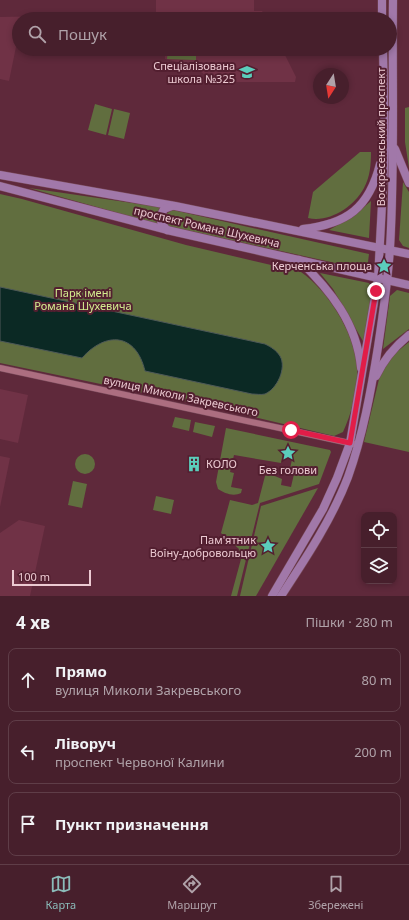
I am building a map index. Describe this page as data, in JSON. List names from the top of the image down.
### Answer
{
  "streets": {
    "main road": ["Воскресенський проспект", "проспект Романа Шухевича"],
    "street": ["вулиця Миколи Закревського"]
  },
  "crossings": [
    ["Воскресенський проспект", "проспект Романа Шухевича"]
  ],
  "parks": ["Парк імені Романа Шухевича"],
  "places": {
    "school or university": ["Спеціалізована школа №325"],
    "place": ["Керченська площа", "Без голови", "Пам'ятник Воїну-добровольцю"],
    "building": ["КОЛО"]
  },
  "scale_bar": "100 m",
  "north": "bottom",
  "page": {
    "search": "Пошук",
    "scale": "100 m",
    "heading": ["4 хв", "Пішки · 280 m"],
    "list": [
      ["Прямо", "вулиця Миколи Закревського", "80 m"],
      ["Ліворуч", "проспект Червоної Калини", "200 m"],
      "Пункт призначення"
    ],
    "nav": ["Карта", "Маршрут", "Збережені"]
  }
}
